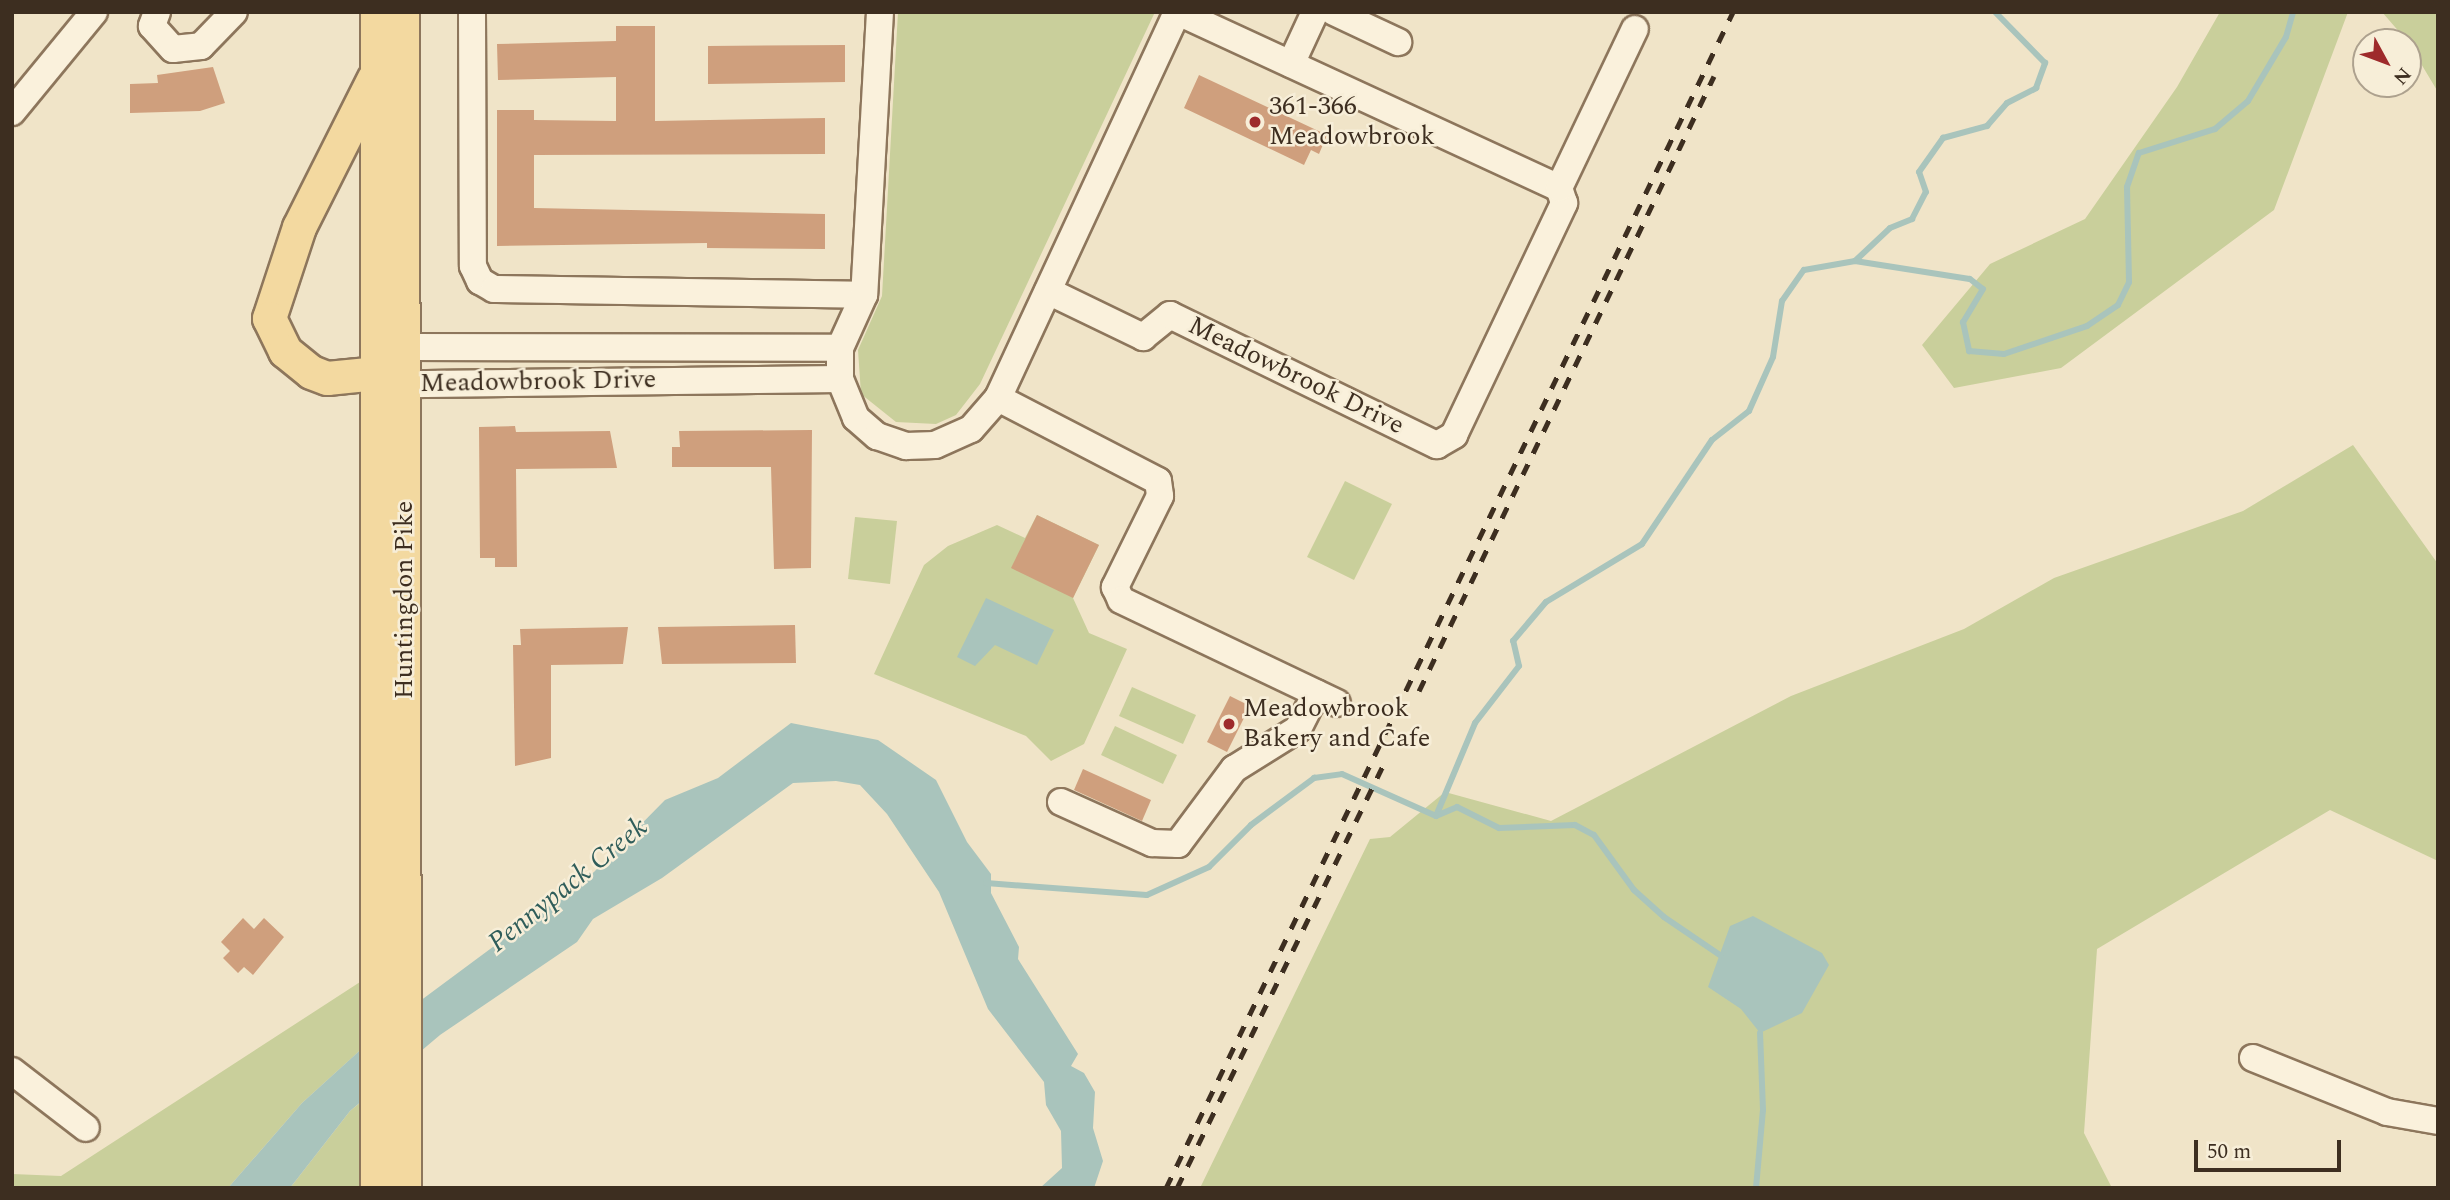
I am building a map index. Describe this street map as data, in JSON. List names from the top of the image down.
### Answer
{
  "streets": {
    "main road": ["Huntingdon Pike"],
    "street": ["Meadowbrook Drive"]
  },
  "crossings": [
    ["Meadowbrook Drive", "Huntingdon Pike"]
  ],
  "water": ["Pennypack Creek"],
  "places": ["361-366 Meadowbrook", "Meadowbrook Bakery and Cafe"],
  "scale_bar": "50 m",
  "north": "bottom right"
}
